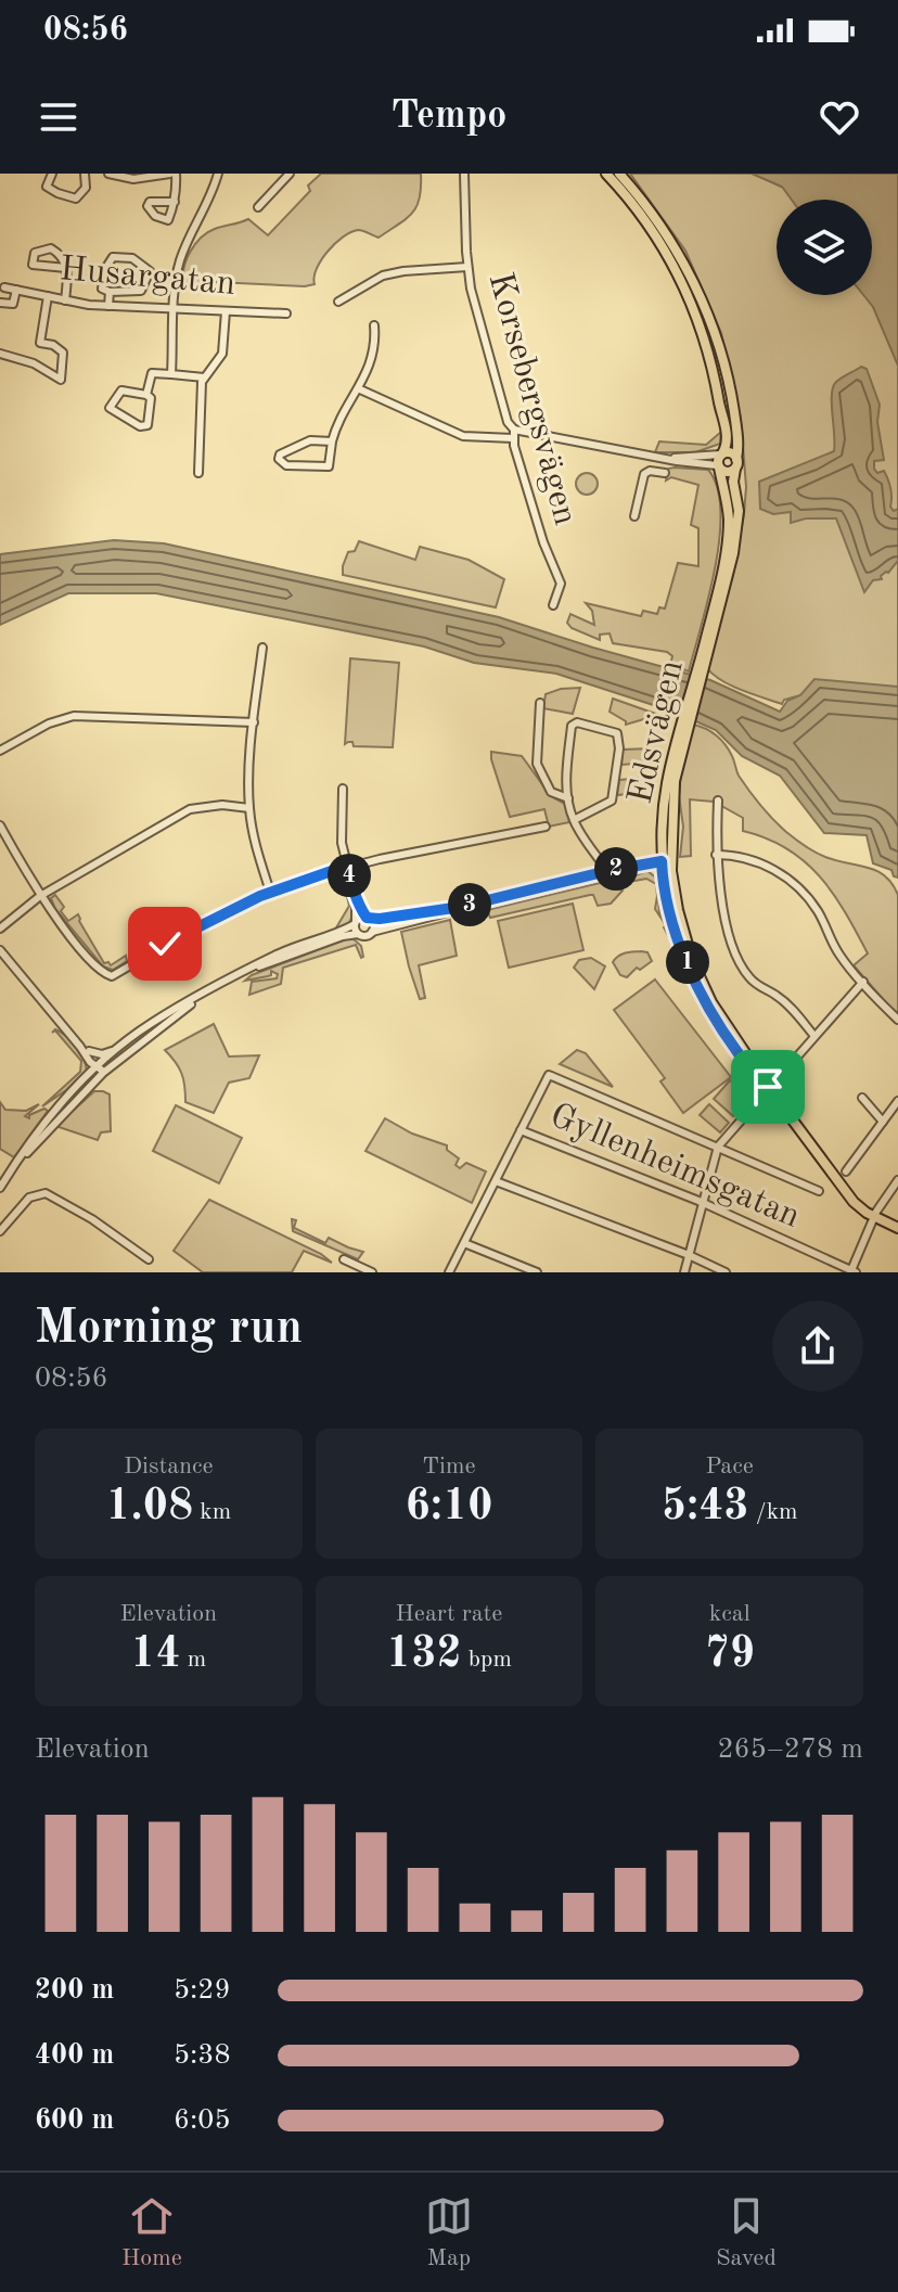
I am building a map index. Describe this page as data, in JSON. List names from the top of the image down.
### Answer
{
  "streets": {
    "main road": ["Edsvägen"],
    "street": ["Husargatan", "Korsebergsvägen", "Gyllenheimsgatan"]
  },
  "page": {
    "status": "08:56",
    "header": "Tempo",
    "pins": [
      "2",
      "4",
      "3",
      "1"
    ],
    "heading": ["Morning run", "08:56"],
    "stats": [
      ["Distance", "1.08 km"],
      ["Time", "6:10"],
      ["Pace", "5:43 /km"],
      ["Elevation", "14 m"],
      ["Heart rate", "132 bpm"],
      ["kcal", "79"]
    ],
    "chart": ["Elevation", "265–278 m"],
    "list": [
      {
        "name": "200 m",
        "note": "5:29"
      },
      {
        "name": "400 m",
        "note": "5:38"
      },
      {
        "name": "600 m",
        "note": "6:05"
      }
    ],
    "tabs": ["Home", "Map", "Saved"]
  }
}
